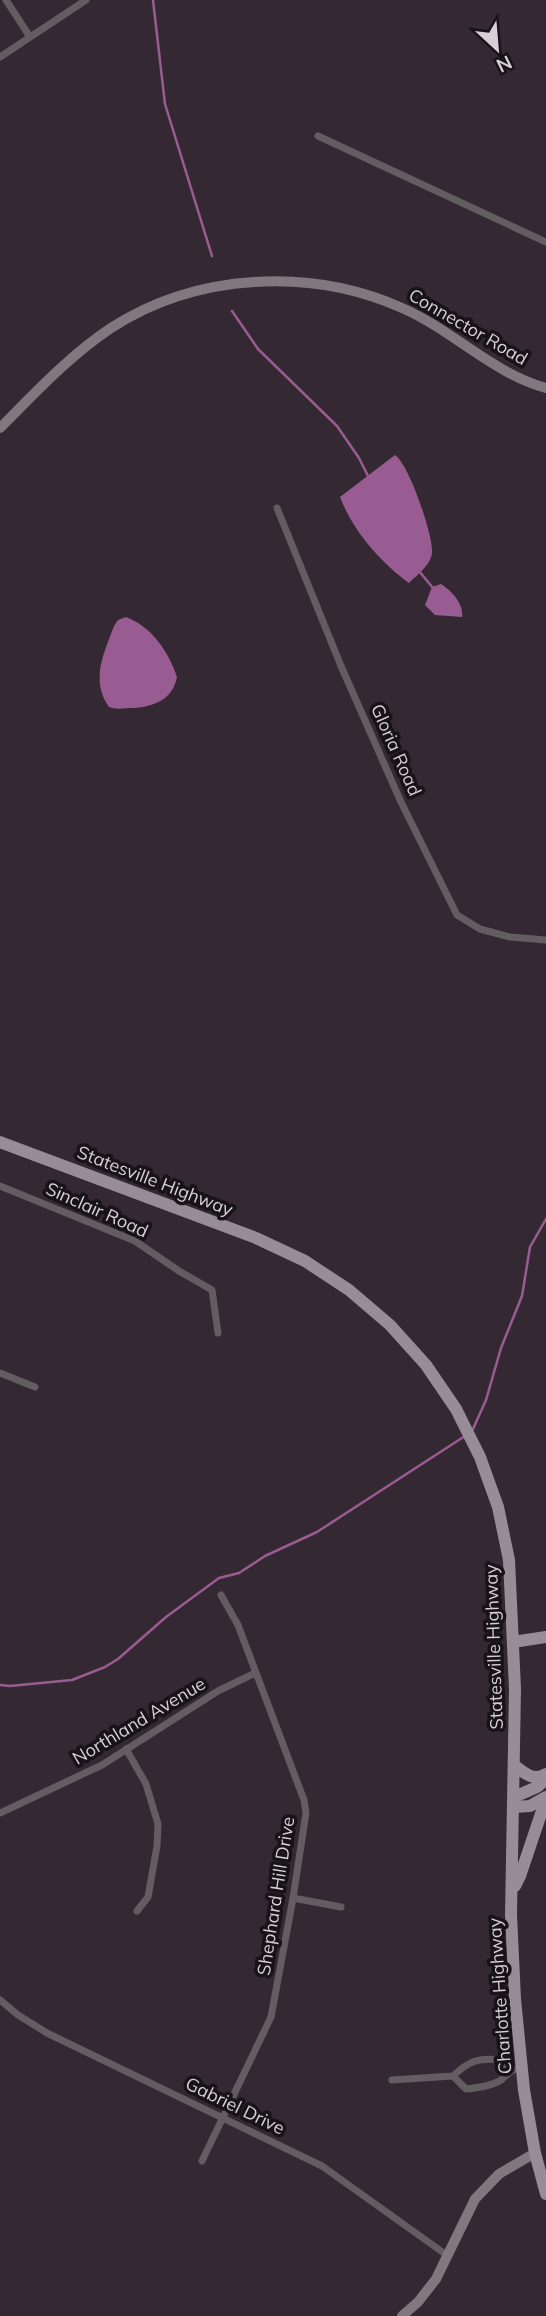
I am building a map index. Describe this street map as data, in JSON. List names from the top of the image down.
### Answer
{
  "streets": {
    "main road": ["Statesville Highway", "Charlotte Highway"],
    "street": [
      "Connector Road",
      "Gloria Road",
      "Sinclair Road",
      "Northland Avenue",
      "Shephard Hill Drive",
      "Gabriel Drive"
    ]
  },
  "crossings": [
    ["Statesville Highway", "Charlotte Highway"],
    ["Northland Avenue", "Shephard Hill Drive"],
    ["Shephard Hill Drive", "Gabriel Drive"]
  ],
  "north": "bottom right"
}
